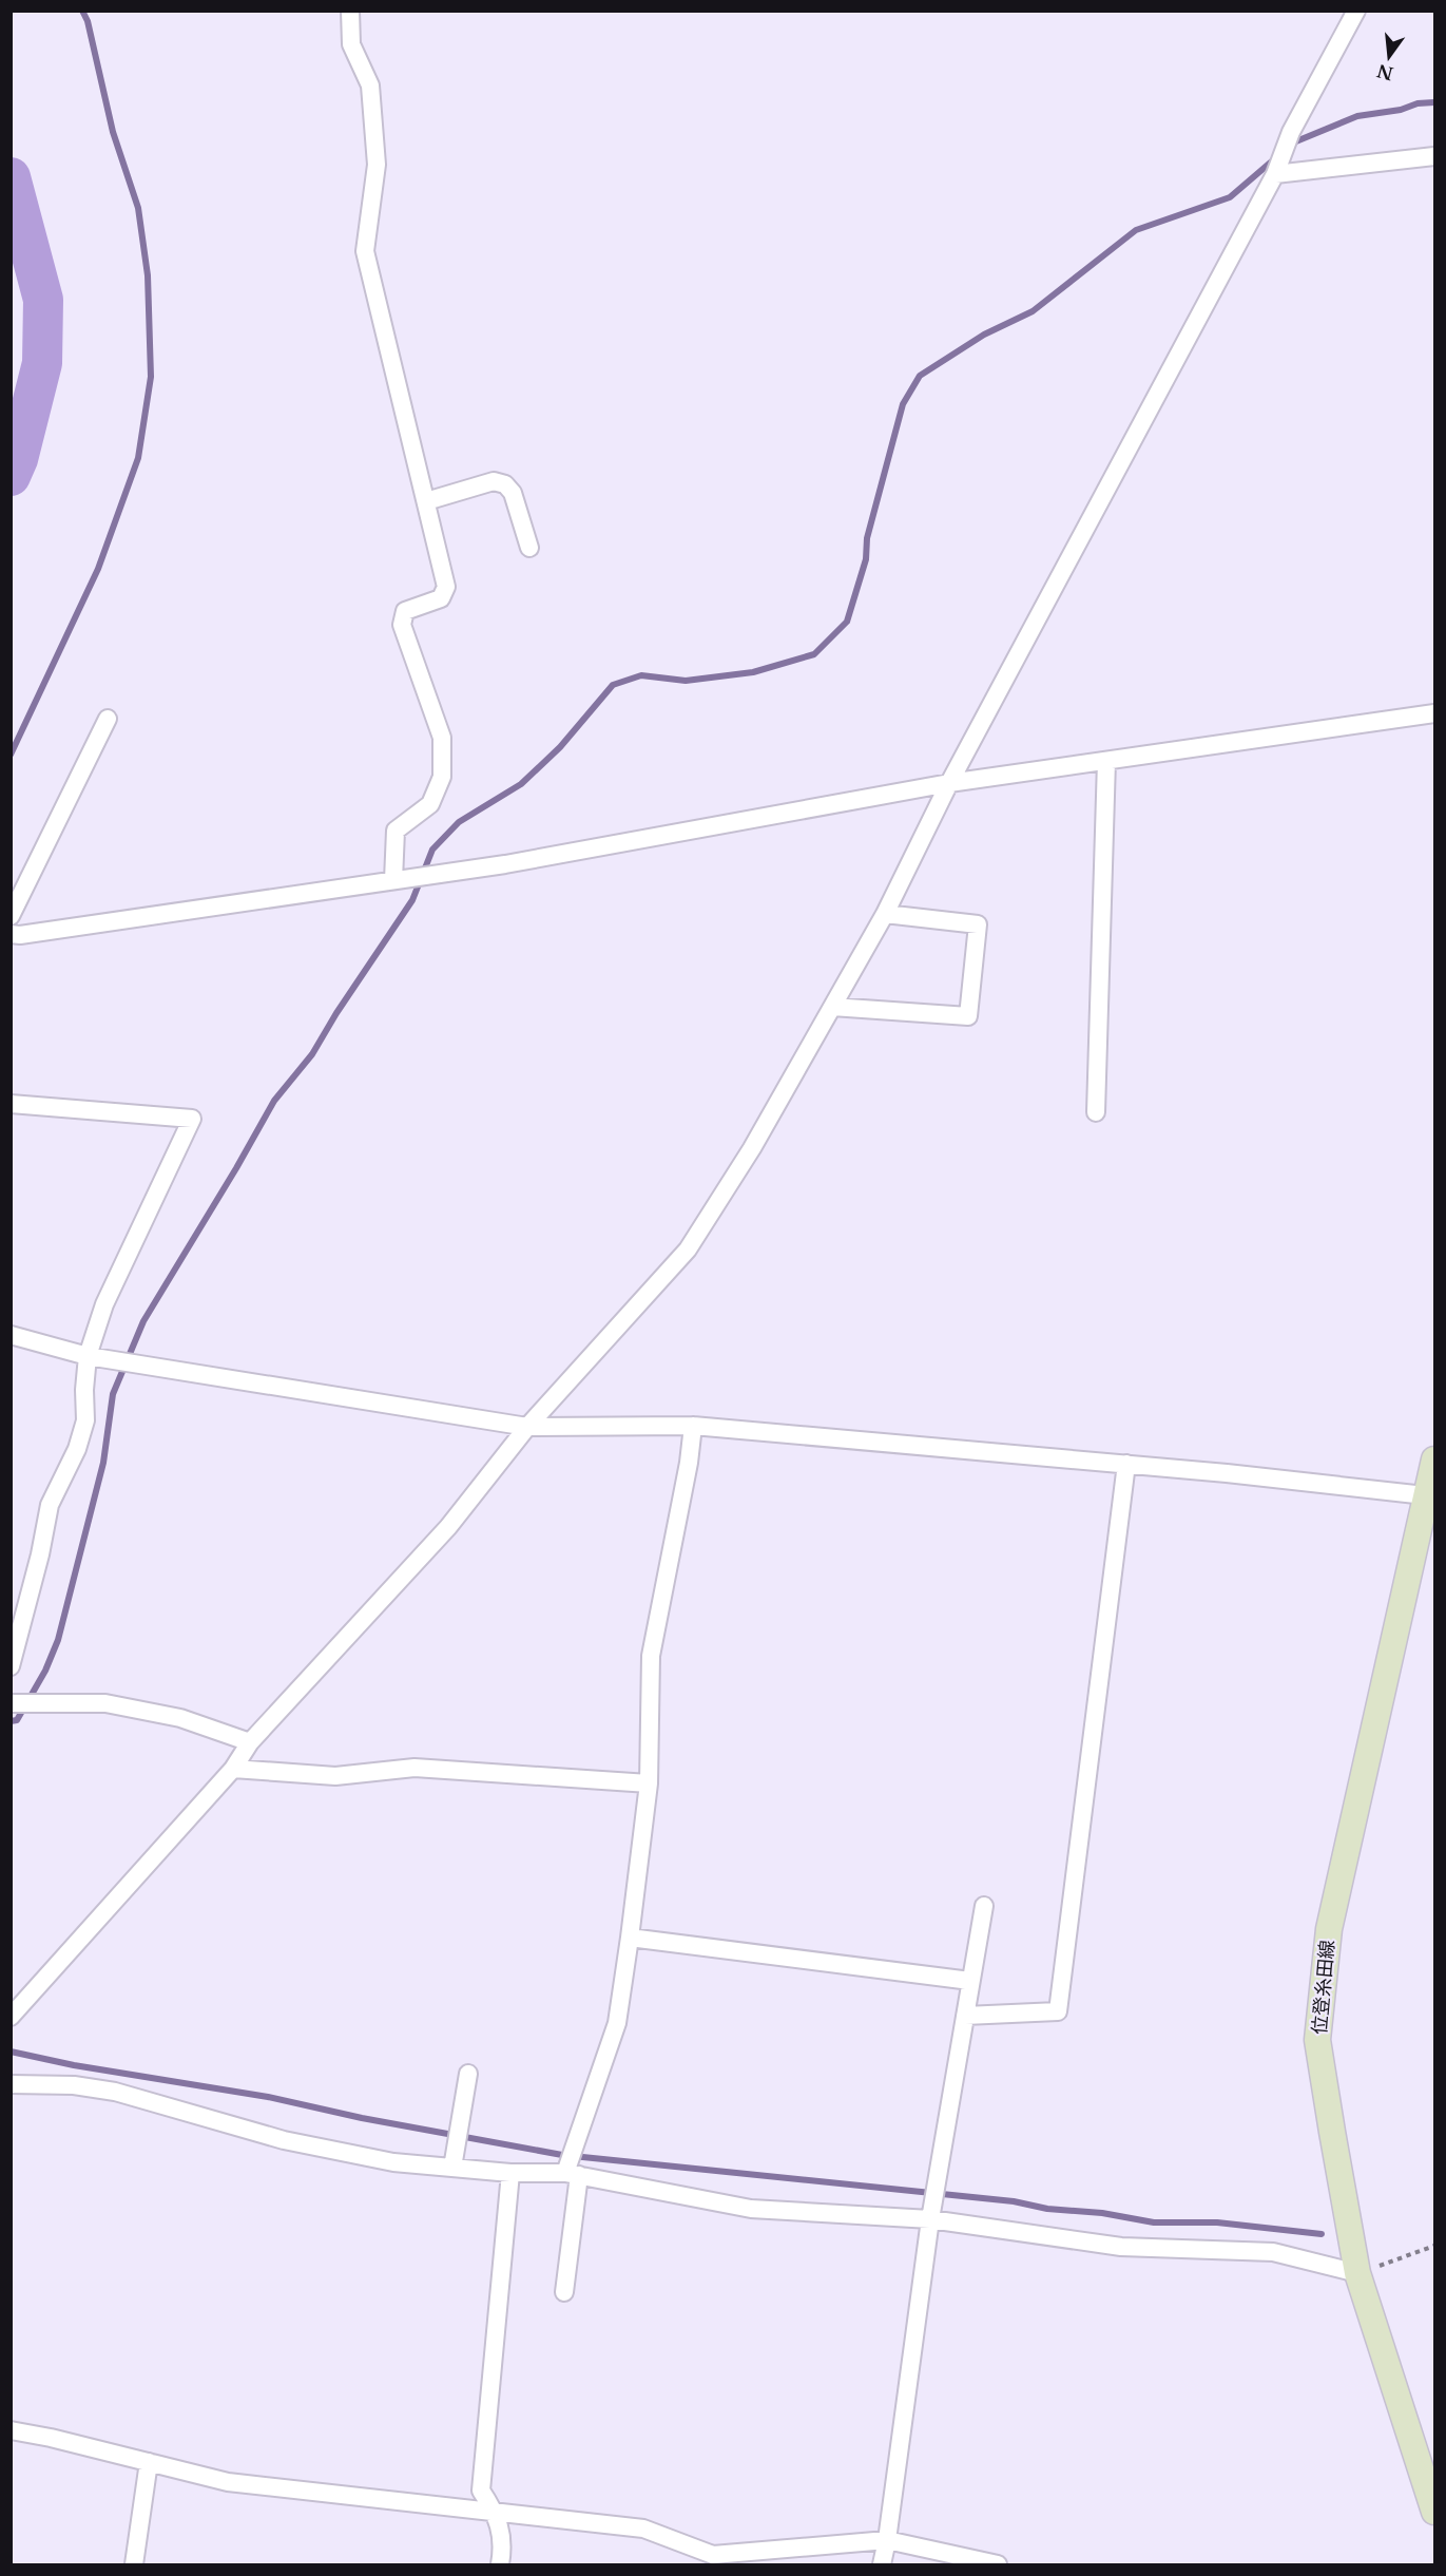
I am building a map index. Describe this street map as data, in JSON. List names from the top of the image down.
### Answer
{
  "streets": {
    "main road": ["位登糸田線"]
  },
  "north": "bottom"
}
